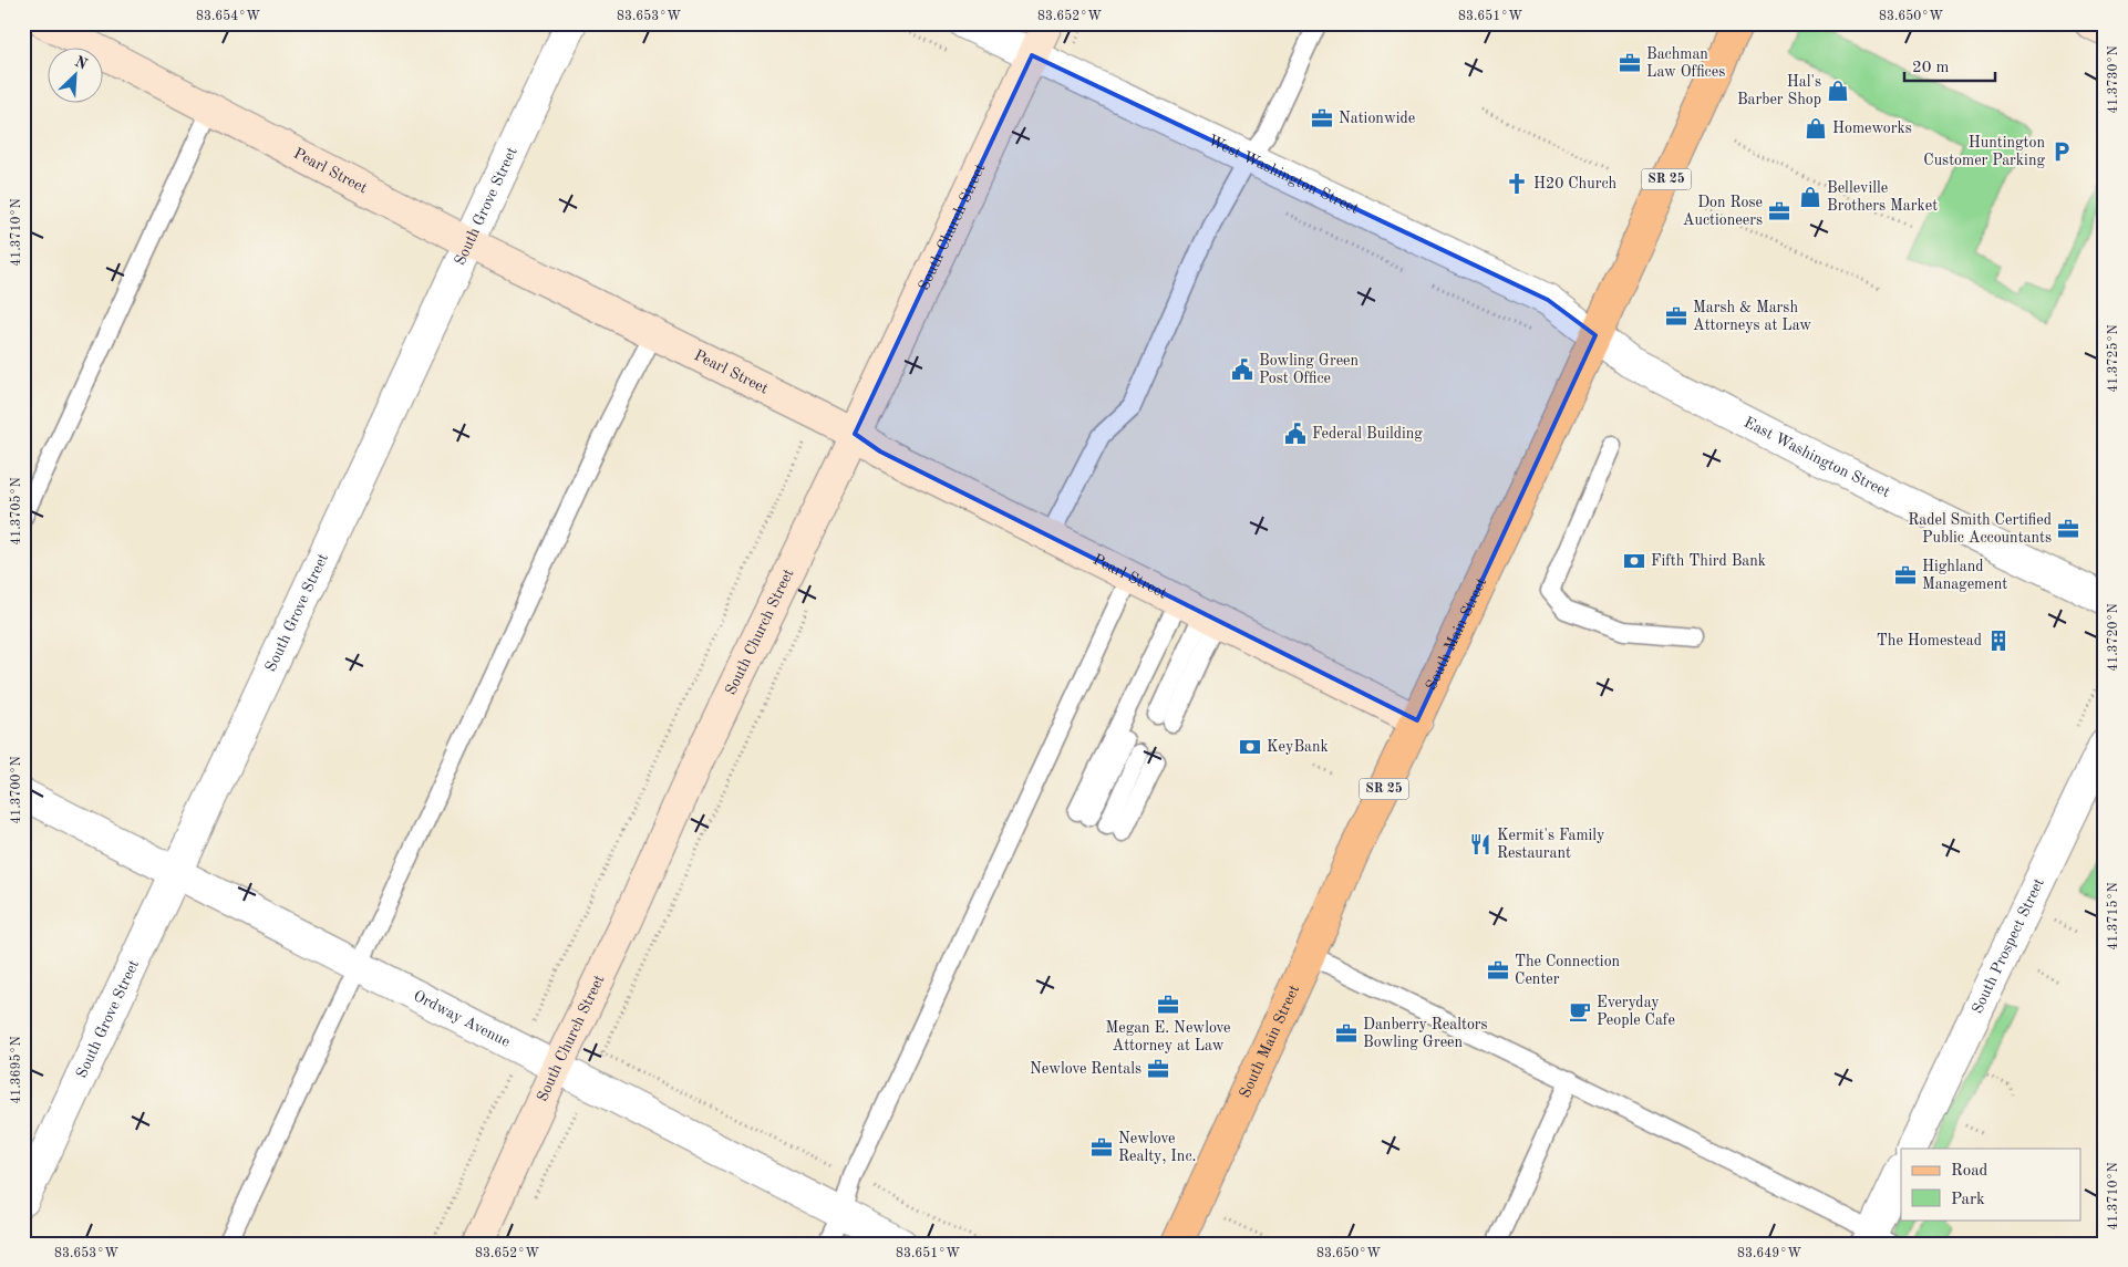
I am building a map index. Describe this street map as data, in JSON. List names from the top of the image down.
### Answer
{
  "streets": {
    "main road": ["SR 25", "South Main Street"],
    "street": [
      "Pearl Street",
      "West Washington Street",
      "South Grove Street",
      "South Church Street",
      "East Washington Street",
      "South Prospect Street",
      "Ordway Avenue"
    ]
  },
  "crossings": [
    ["Pearl Street", "South Grove Street"],
    ["Pearl Street", "South Church Street"],
    ["Pearl Street", "South Main Street"],
    ["West Washington Street", "South Church Street"],
    ["West Washington Street", "East Washington Street"],
    ["West Washington Street", "South Main Street"],
    ["South Grove Street", "Ordway Avenue"],
    ["South Church Street", "Ordway Avenue"],
    ["East Washington Street", "South Main Street"]
  ],
  "places": {
    "office": [
      "Bachman Law Offices",
      "Nationwide",
      "Don Rose Auctioneers",
      "Marsh & Marsh Attorneys at Law",
      "Radel Smith Certified Public Accountants",
      "Highland Management",
      "The Connection Center",
      "Megan E. Newlove Attorney at Law",
      "Danberry Realtors Bowling Green",
      "Newlove Rentals",
      "Newlove Realty, Inc."
    ],
    "shop": ["Hal's Barber Shop", "Homeworks", "Belleville Brothers Market"],
    "parking": ["Huntington Customer Parking"],
    "church": ["H20 Church"],
    "public building": ["Bowling Green Post Office", "Federal Building"],
    "bank": ["Fifth Third Bank", "KeyBank"],
    "building": ["The Homestead"],
    "restaurant": ["Kermit's Family Restaurant"],
    "cafe": ["Everyday People Cafe"]
  },
  "legend": ["Road", "Park"],
  "scale_bar": "20 m",
  "north": "top right",
  "coordinates": [
    "83.654°W",
    "83.653°W",
    "83.652°W",
    "83.651°W",
    "83.650°W",
    "41.3730°N",
    "41.3710°N",
    "41.3725°N",
    "41.3705°N",
    "41.3720°N",
    "41.3700°N",
    "41.3715°N",
    "41.3695°N",
    "83.649°W"
  ]
}
